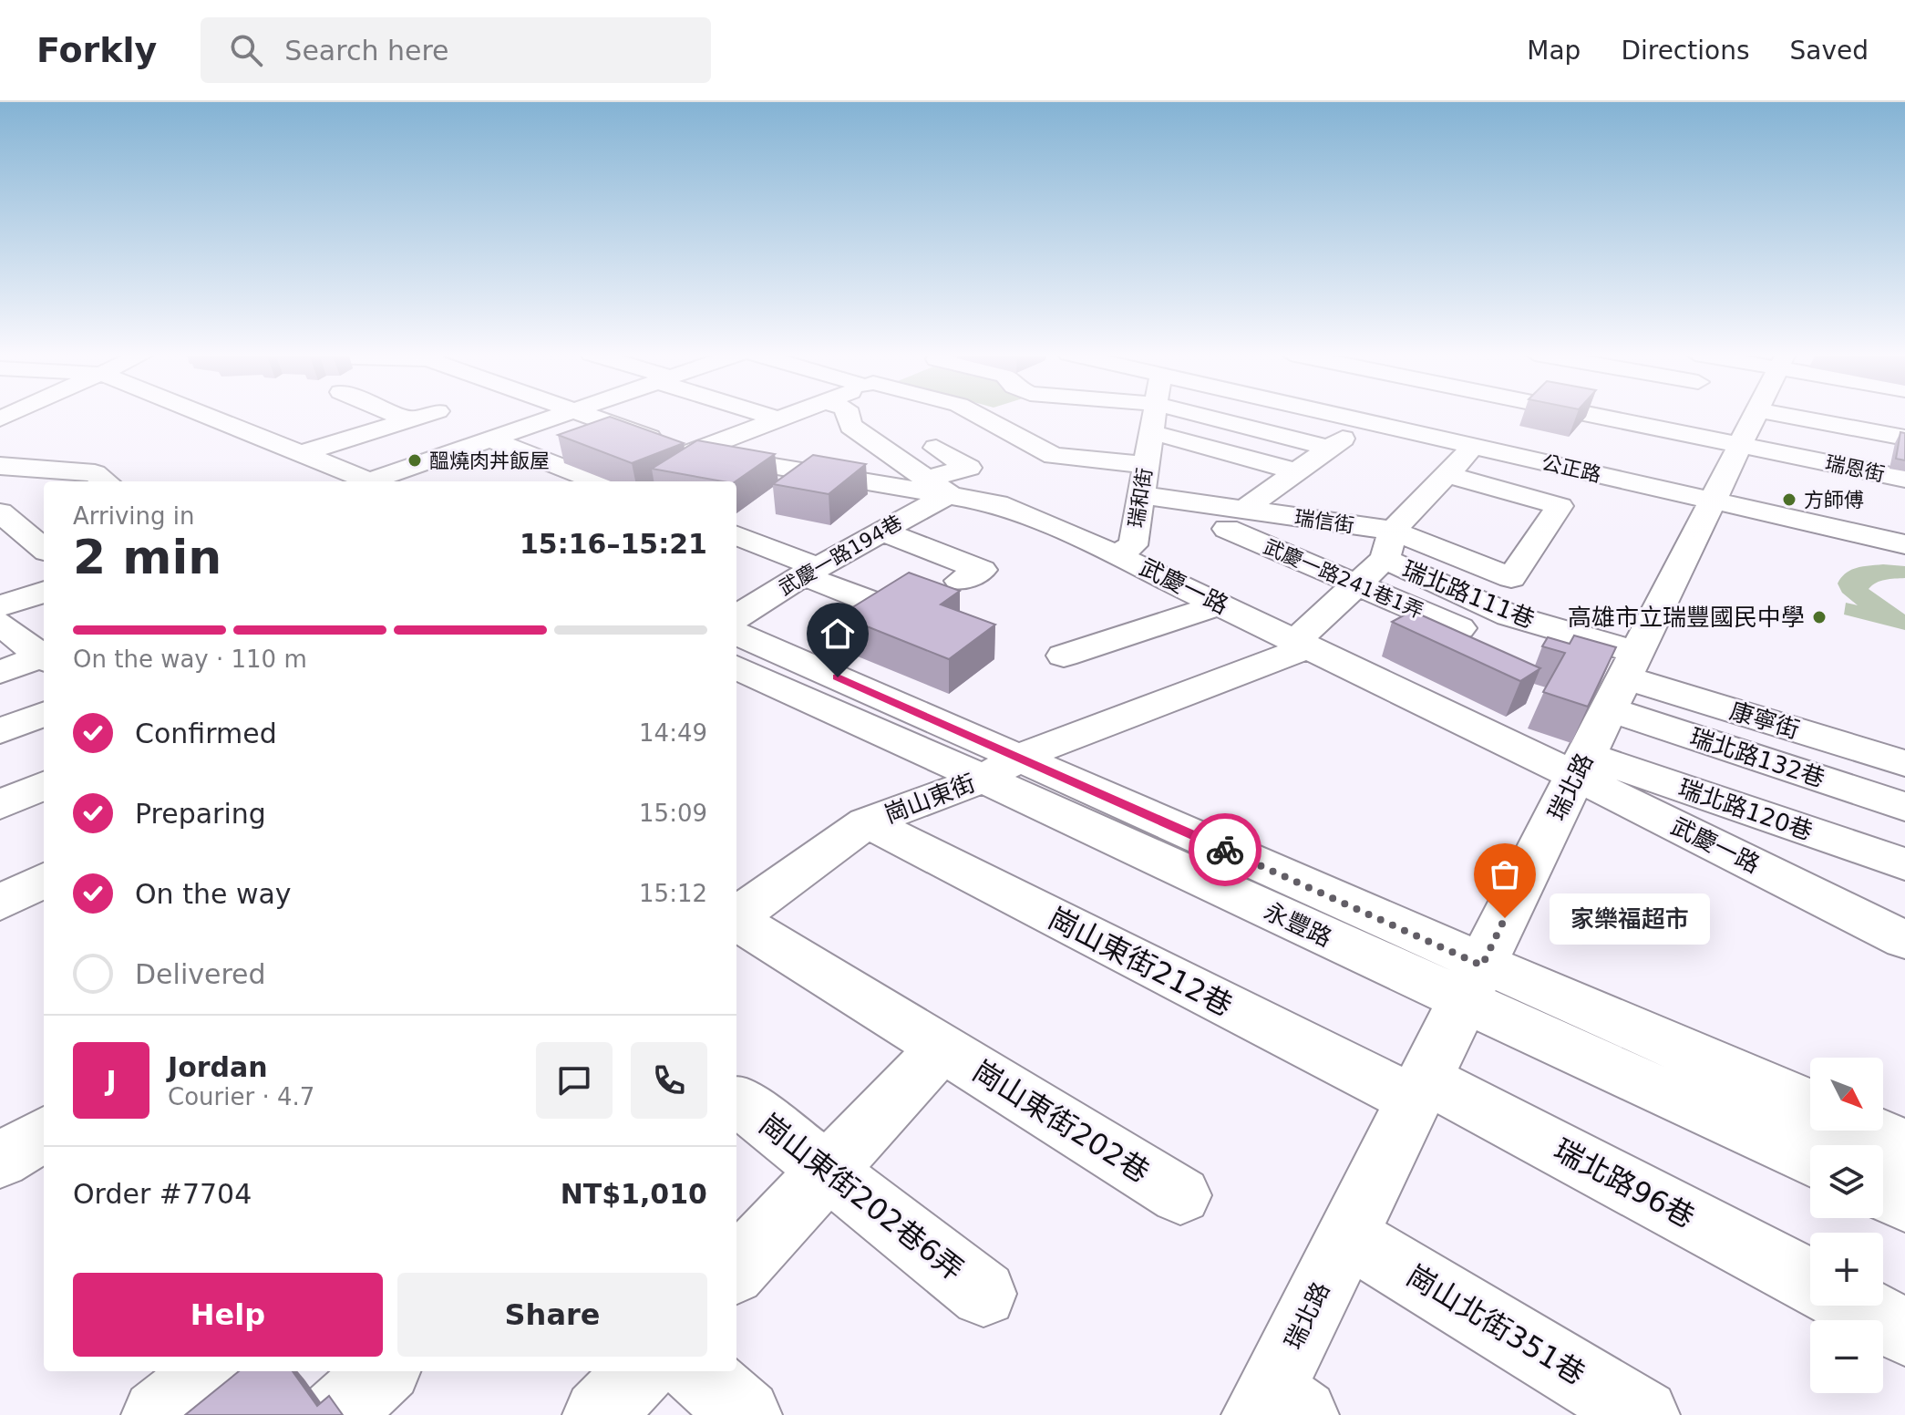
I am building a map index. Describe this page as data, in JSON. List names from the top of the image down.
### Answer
{
  "streets": {
    "street": [
      "公正路",
      "瑞恩街",
      "瑞和街",
      "瑞信街",
      "武慶一路194巷",
      "武慶一路241巷1弄",
      "武慶一路",
      "瑞北路111巷",
      "康寧街",
      "瑞北路132巷",
      "瑞北路",
      "崗山東街",
      "瑞北路120巷",
      "永豐路",
      "崗山東街212巷",
      "崗山東街202巷",
      "瑞北路96巷",
      "崗山東街202巷6弄",
      "崗山北街351巷"
    ]
  },
  "crossings": [
    ["公正路", "瑞北路"],
    ["瑞恩街", "瑞北路"],
    ["瑞和街", "瑞信街"],
    ["瑞和街", "武慶一路"],
    ["瑞信街", "武慶一路241巷1弄"],
    ["瑞信街", "瑞北路111巷"],
    ["武慶一路194巷", "武慶一路"],
    ["武慶一路", "瑞北路"],
    ["武慶一路", "崗山東街"],
    ["武慶一路", "瑞北路120巷"],
    ["瑞北路111巷", "康寧街"],
    ["瑞北路111巷", "瑞北路132巷"],
    ["瑞北路111巷", "瑞北路"],
    ["康寧街", "瑞北路132巷"],
    ["康寧街", "瑞北路"],
    ["瑞北路132巷", "瑞北路"],
    ["瑞北路", "瑞北路120巷"],
    ["瑞北路", "永豐路"],
    ["瑞北路", "崗山東街212巷"],
    ["瑞北路", "瑞北路96巷"],
    ["瑞北路", "崗山北街351巷"],
    ["崗山東街", "永豐路"],
    ["崗山東街", "崗山東街212巷"],
    ["崗山東街212巷", "瑞北路96巷"]
  ],
  "places": [
    "醞燒肉丼飯屋",
    "方師傅",
    "高雄市立瑞豐國民中學",
    "家樂福超市"
  ],
  "north": "bottom right",
  "page": {
    "header": "Forkly",
    "search": "Search here",
    "nav": ["Map", "Directions", "Saved"],
    "heading": ["2 min", "Arriving in", "15:16–15:21"],
    "panel": [
      "Jordan",
      "Courier · 4.7",
      "Order #7704",
      "NT$1,010"
    ],
    "bar": "On the way · 110 m",
    "list": [
      ["Confirmed", "14:49"],
      ["Preparing", "15:09"],
      ["On the way", "15:12"],
      "Delivered"
    ],
    "bubble": "家樂福超市",
    "round": "J",
    "map_buttons": ["+", "−"],
    "buttons": ["Help", "Share"]
  }
}
